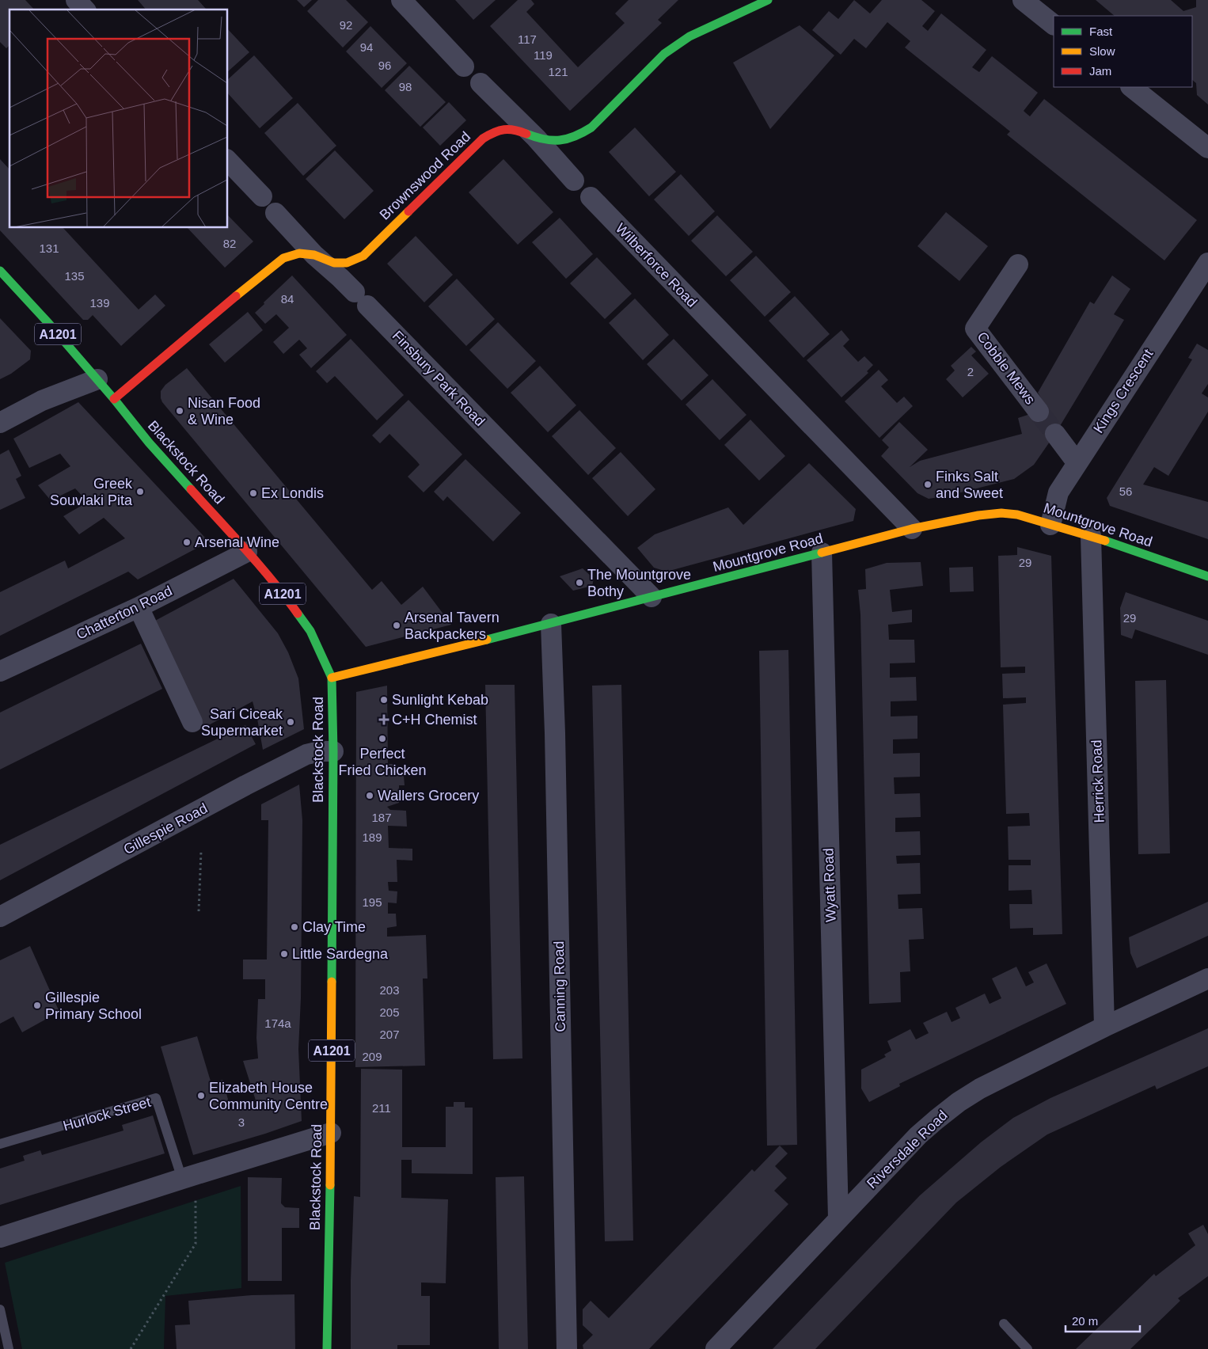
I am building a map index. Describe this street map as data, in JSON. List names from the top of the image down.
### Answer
{
  "streets": {
    "main road": [
      "Brownswood Road",
      "A1201",
      "Blackstock Road",
      "Mountgrove Road"
    ],
    "street": [
      "Wilberforce Road",
      "Cobble Mews",
      "Finsbury Park Road",
      "Kings Crescent",
      "Chatterton Road",
      "Herrick Road",
      "Gillespie Road",
      "Wyatt Road",
      "Canning Road",
      "Riversdale Road"
    ],
    "lane": ["Hurlock Street"]
  },
  "crossings": [
    ["Brownswood Road", "Wilberforce Road"],
    ["Brownswood Road", "Finsbury Park Road"],
    ["Brownswood Road", "Blackstock Road"],
    ["Wilberforce Road", "Mountgrove Road"],
    ["Finsbury Park Road", "Mountgrove Road"],
    ["Kings Crescent", "Mountgrove Road"],
    ["Blackstock Road", "Mountgrove Road"],
    ["Blackstock Road", "Chatterton Road"],
    ["Blackstock Road", "Gillespie Road"],
    ["Mountgrove Road", "Herrick Road"],
    ["Mountgrove Road", "Wyatt Road"],
    ["Mountgrove Road", "Canning Road"],
    ["Herrick Road", "Riversdale Road"],
    ["Wyatt Road", "Riversdale Road"]
  ],
  "places": {
    "other": [
      "Nisan Food & Wine",
      "Finks Salt and Sweet",
      "Greek Souvlaki Pita",
      "Ex Londis",
      "Arsenal Wine",
      "The Mountgrove Bothy",
      "Arsenal Tavern Backpackers",
      "Sunlight Kebab",
      "Sari Ciceak Supermarket",
      "Perfect Fried Chicken",
      "Wallers Grocery",
      "Clay Time",
      "Little Sardegna",
      "Gillespie Primary School",
      "Elizabeth House Community Centre"
    ],
    "health": ["C+H Chemist"]
  },
  "house_numbers": [
    "92",
    "117",
    "94",
    "119",
    "96",
    "121",
    "98",
    "82",
    "131",
    "135",
    "84",
    "139",
    "2",
    "56",
    "29",
    "29",
    "187",
    "189",
    "195",
    "203",
    "205",
    "174a",
    "207",
    "209",
    "211",
    "3"
  ],
  "legend": ["Fast", "Slow", "Jam"],
  "scale_bar": "20 m"
}
